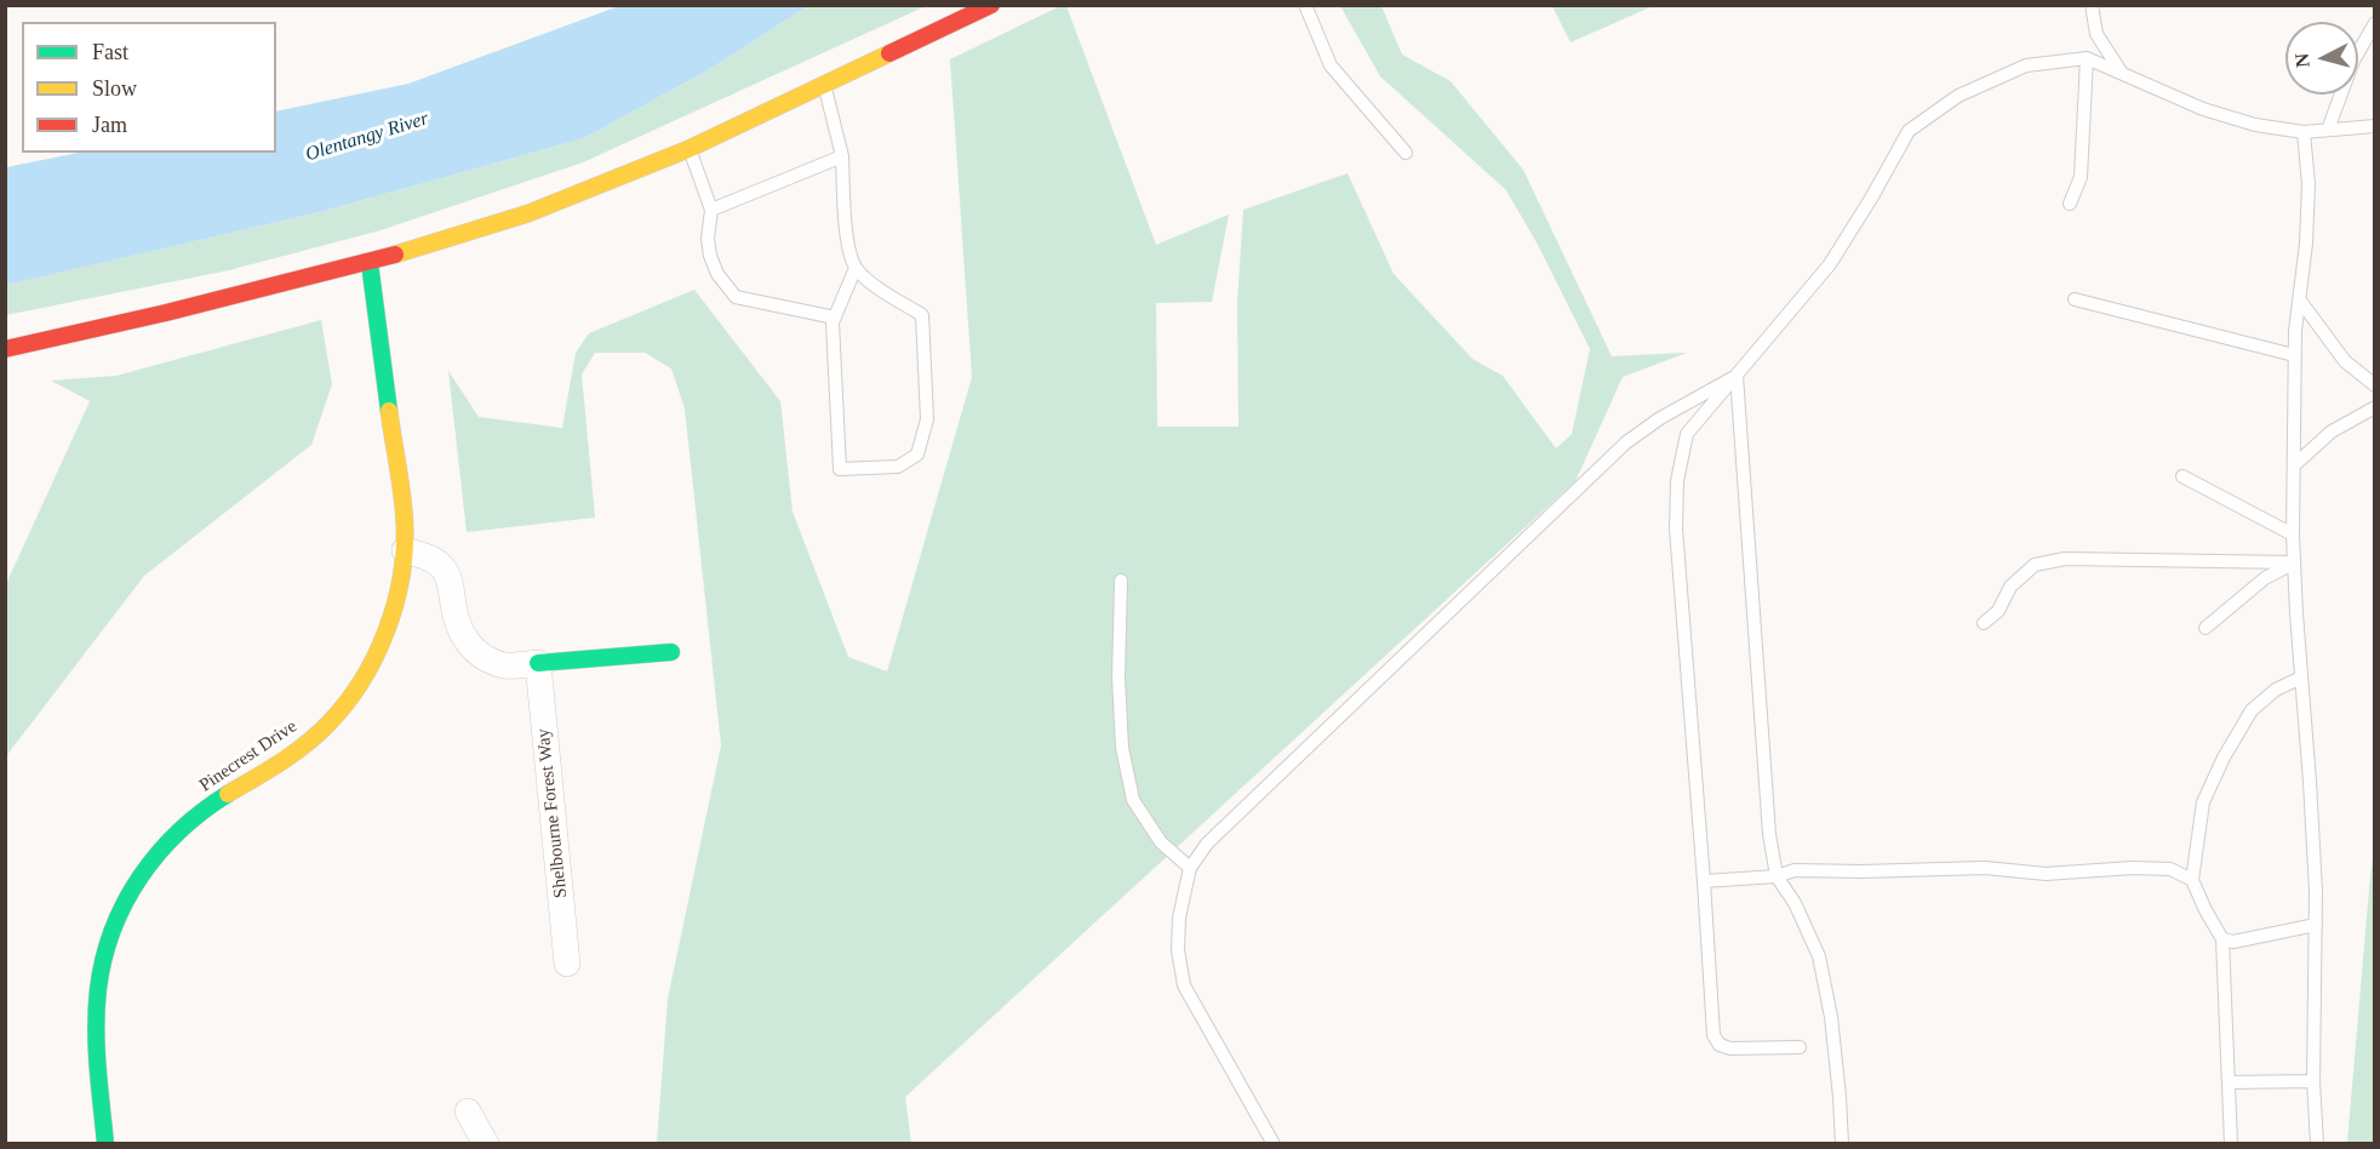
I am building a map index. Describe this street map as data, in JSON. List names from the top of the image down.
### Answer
{
  "streets": {
    "main road": ["Pinecrest Drive"],
    "street": ["Shelbourne Forest Way"]
  },
  "water": ["Olentangy River"],
  "legend": ["Fast", "Slow", "Jam"],
  "north": "left"
}
